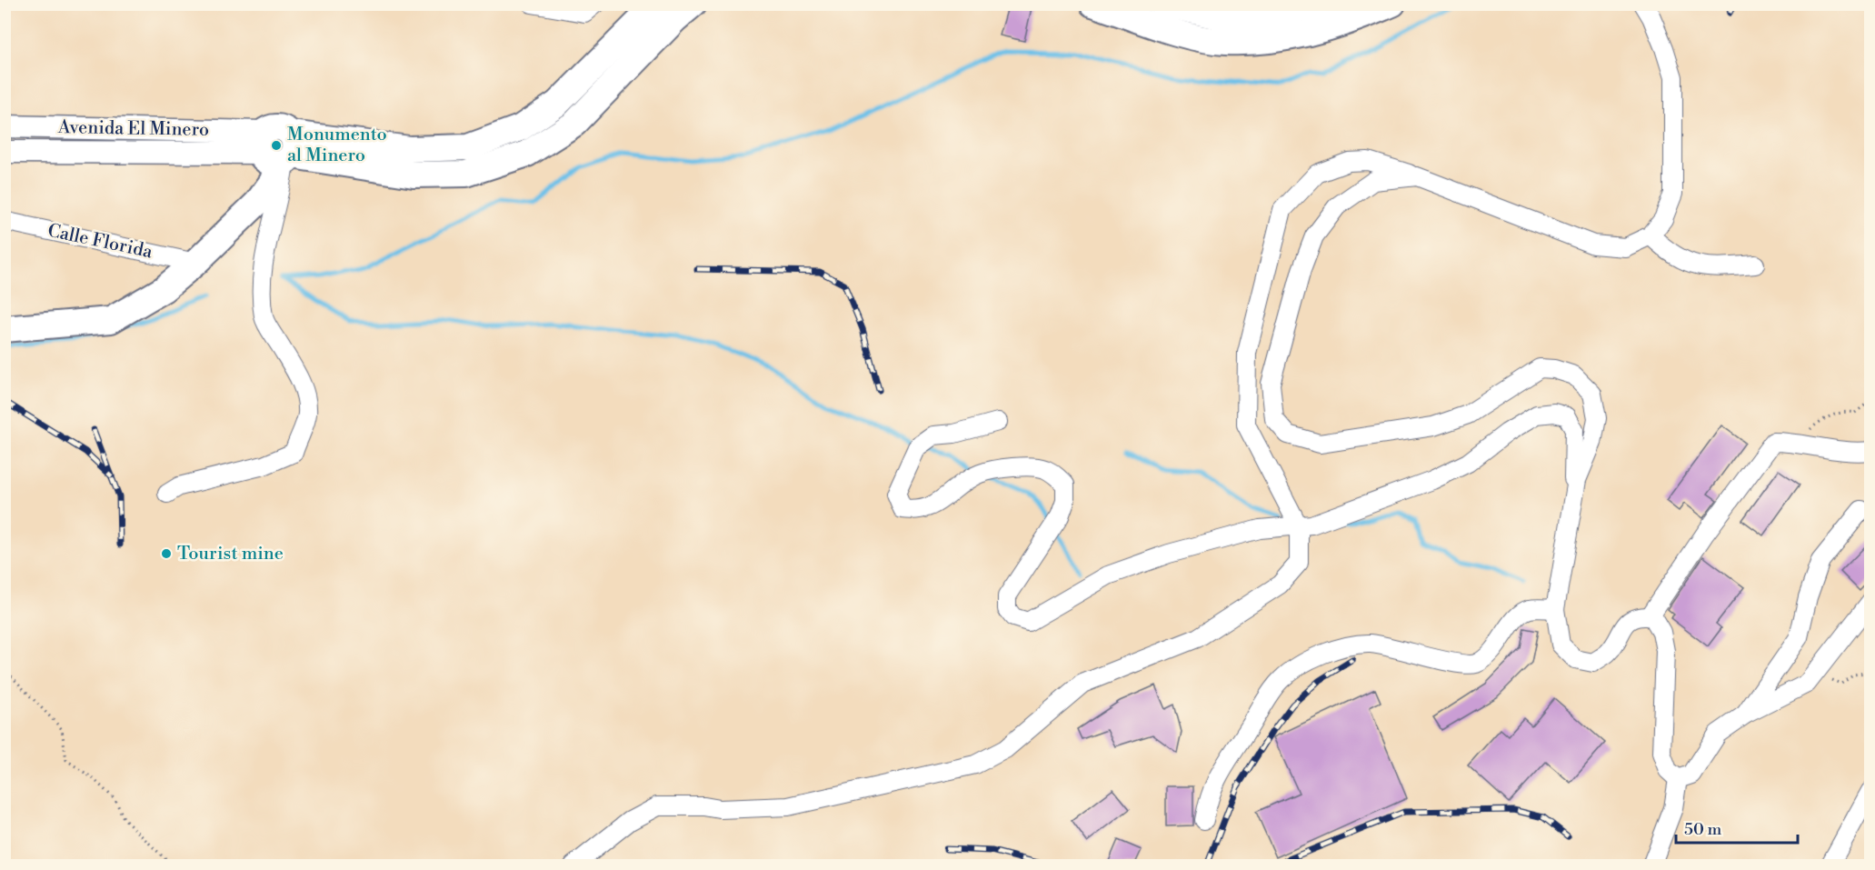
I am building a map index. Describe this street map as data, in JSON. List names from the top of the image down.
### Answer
{
  "streets": {
    "main road": ["Avenida El Minero"],
    "street": ["Calle Florida"]
  },
  "places": ["Monumento al Minero", "Tourist mine"],
  "scale_bar": "50 m"
}
